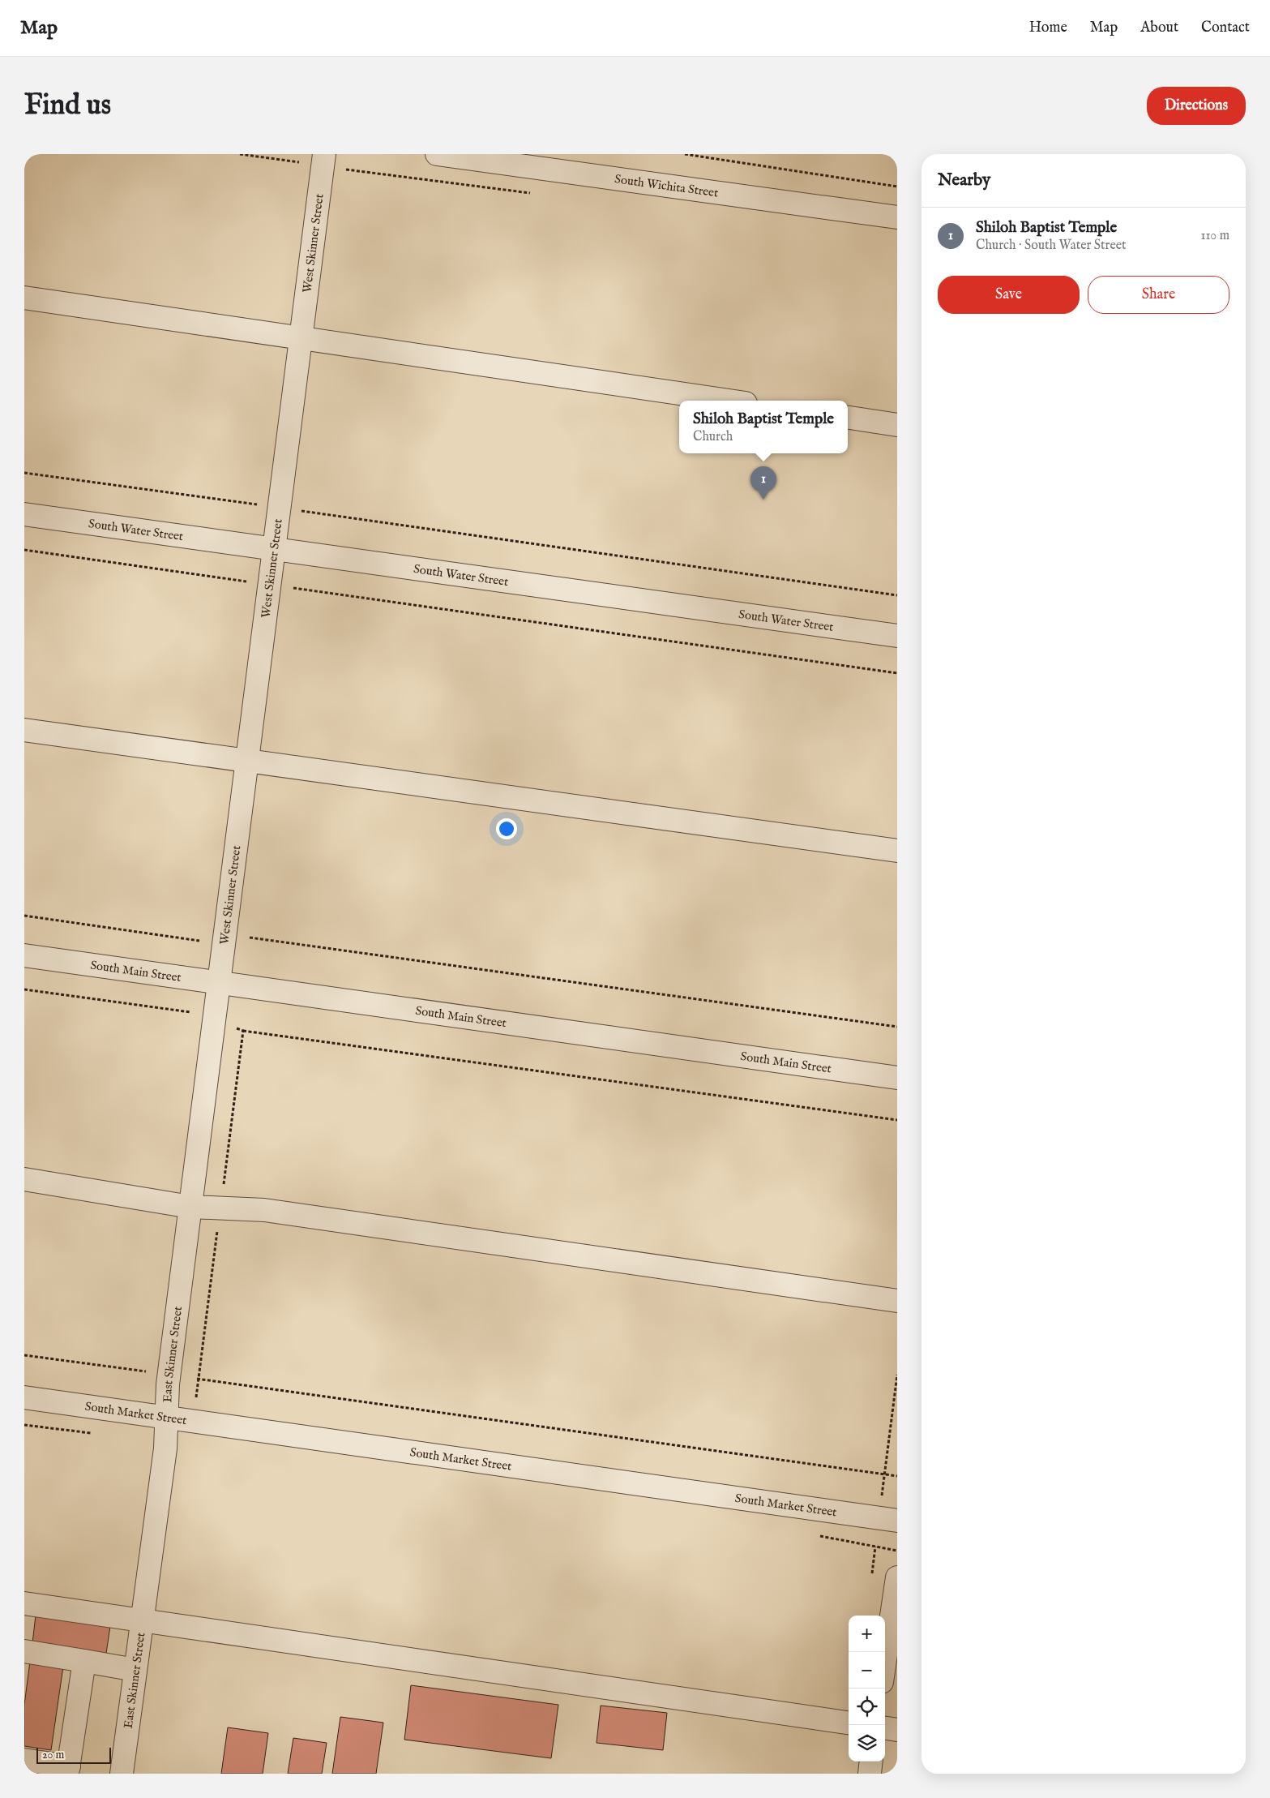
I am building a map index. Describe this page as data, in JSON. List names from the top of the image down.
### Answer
{
  "streets": {
    "street": [
      "South Wichita Street",
      "West Skinner Street",
      "South Water Street",
      "South Main Street",
      "East Skinner Street",
      "South Market Street"
    ]
  },
  "crossings": [
    ["West Skinner Street", "South Water Street"],
    ["West Skinner Street", "South Main Street"],
    ["West Skinner Street", "East Skinner Street"],
    ["South Main Street", "East Skinner Street"],
    ["East Skinner Street", "South Market Street"]
  ],
  "scale_bar": "20 m",
  "page": {
    "header": "Map",
    "nav": [
      "Home",
      "Map",
      "About",
      "Contact"
    ],
    "buttons": [
      "Directions",
      ["Save", "Share"]
    ],
    "title": "Find us",
    "heading": "Nearby",
    "list": [
      {
        "mark": "1",
        "name": "Shiloh Baptist Temple",
        "note": "Church · South Water Street",
        "value": "110 m"
      }
    ],
    "popup": ["Shiloh Baptist Temple", "Church"],
    "pins": "1",
    "map_buttons": ["+", "−"],
    "scale": "20 m"
  }
}
